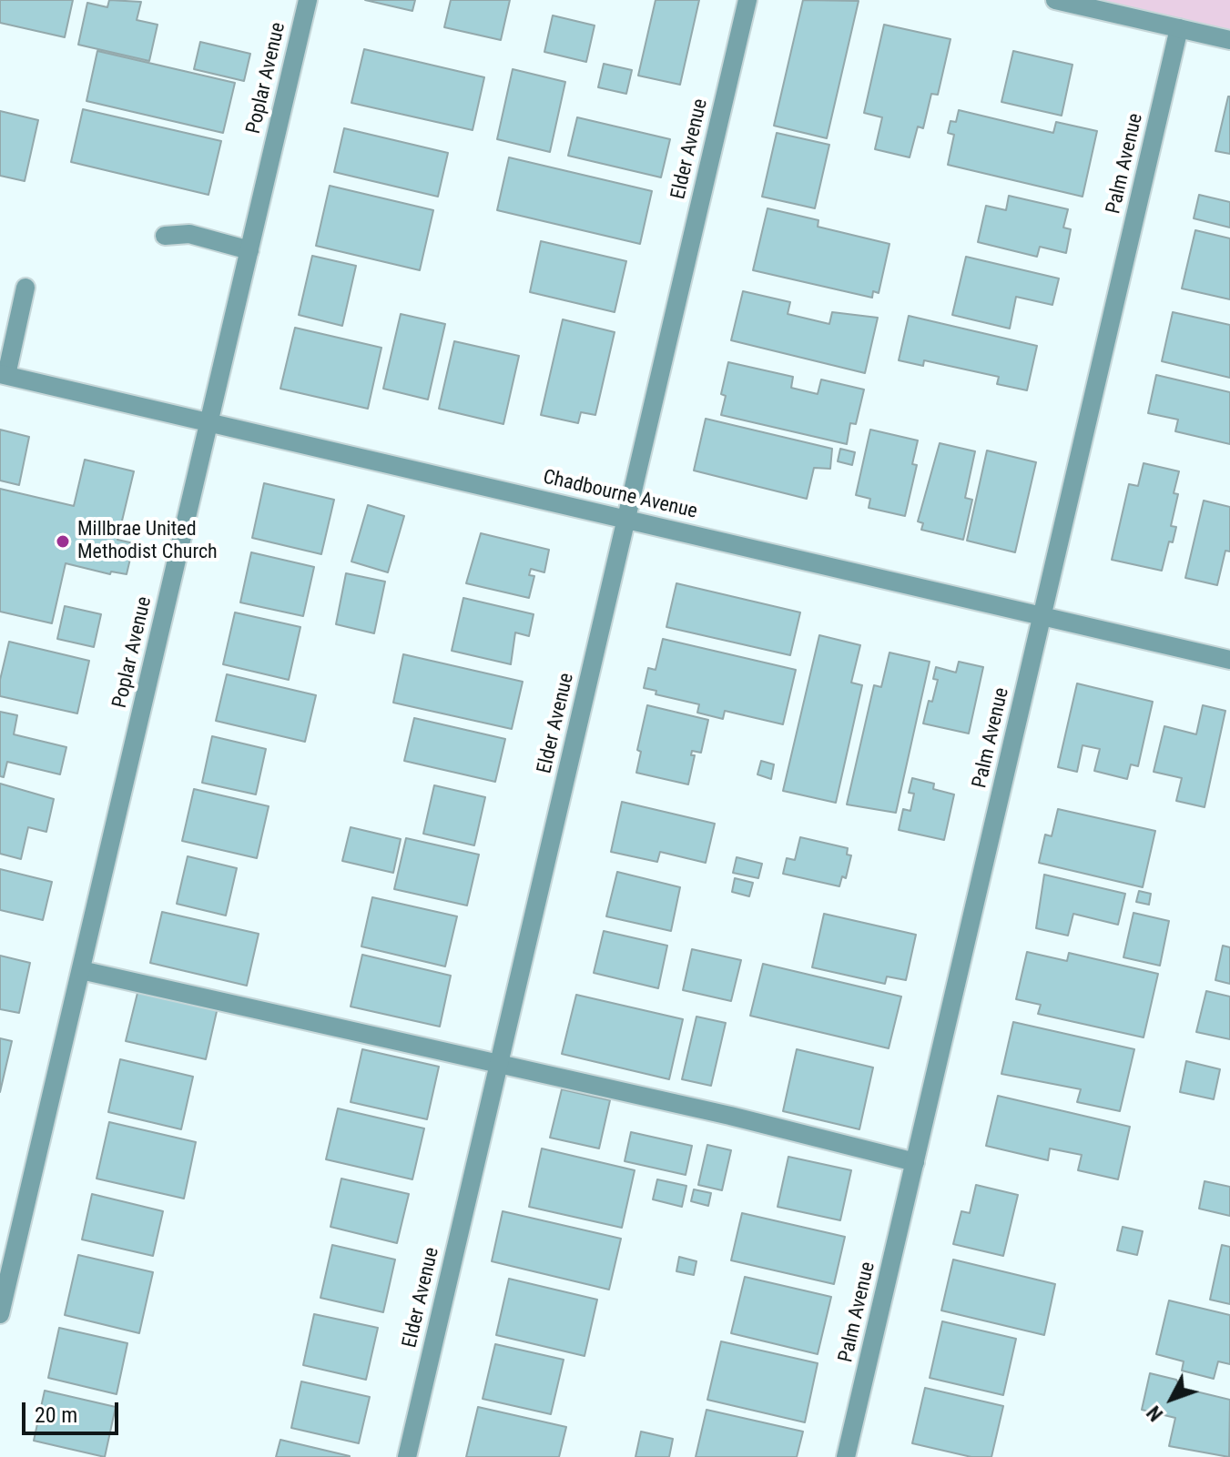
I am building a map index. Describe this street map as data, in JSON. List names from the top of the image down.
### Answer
{
  "streets": {
    "street": [
      "Poplar Avenue",
      "Elder Avenue",
      "Palm Avenue",
      "Chadbourne Avenue"
    ]
  },
  "crossings": [
    ["Poplar Avenue", "Chadbourne Avenue"],
    ["Elder Avenue", "Chadbourne Avenue"],
    ["Palm Avenue", "Chadbourne Avenue"]
  ],
  "places": ["Millbrae United Methodist Church"],
  "scale_bar": "20 m",
  "north": "bottom left"
}
